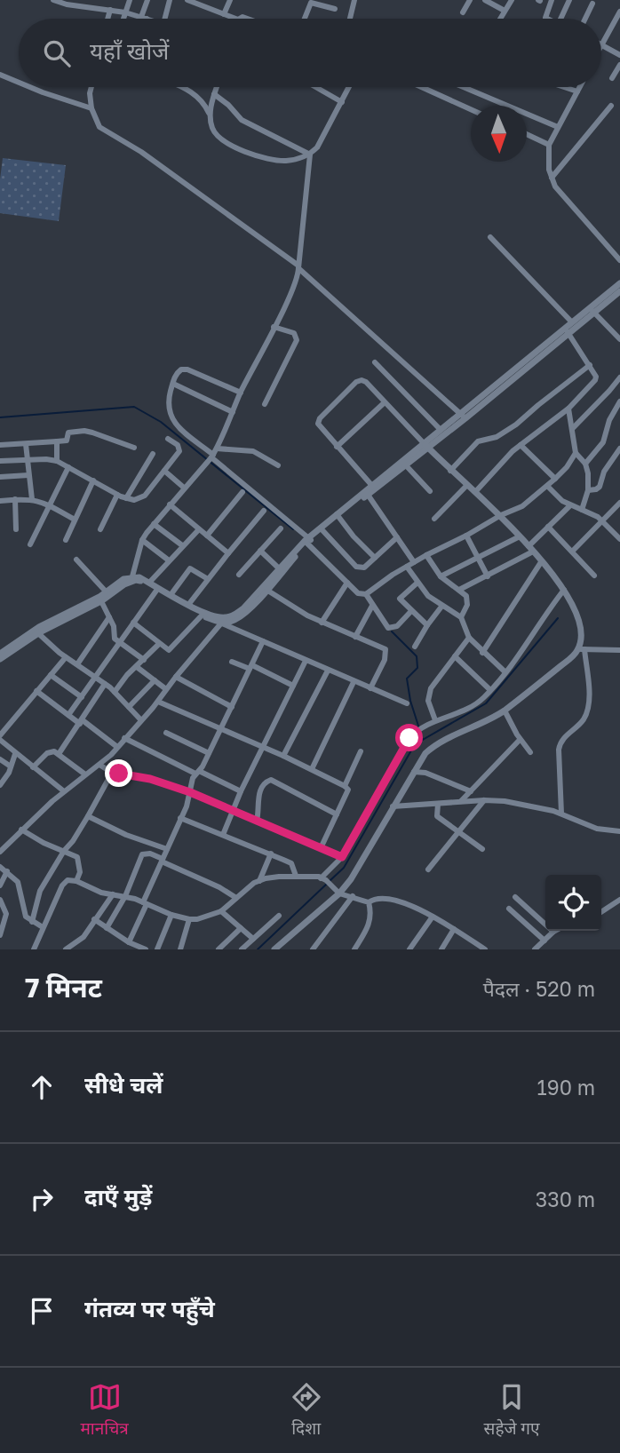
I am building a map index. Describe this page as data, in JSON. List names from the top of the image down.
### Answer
{
  "north": "bottom",
  "page": {
    "search": "यहाँ खोजें",
    "heading": ["7 मिनट", "पैदल · 520 m"],
    "list": [
      ["सीधे चलें", "190 m"],
      ["दाएँ मुड़ें", "330 m"],
      "गंतव्य पर पहुँचे"
    ],
    "nav": ["मानचित्र", "दिशा", "सहेजे गए"]
  }
}
